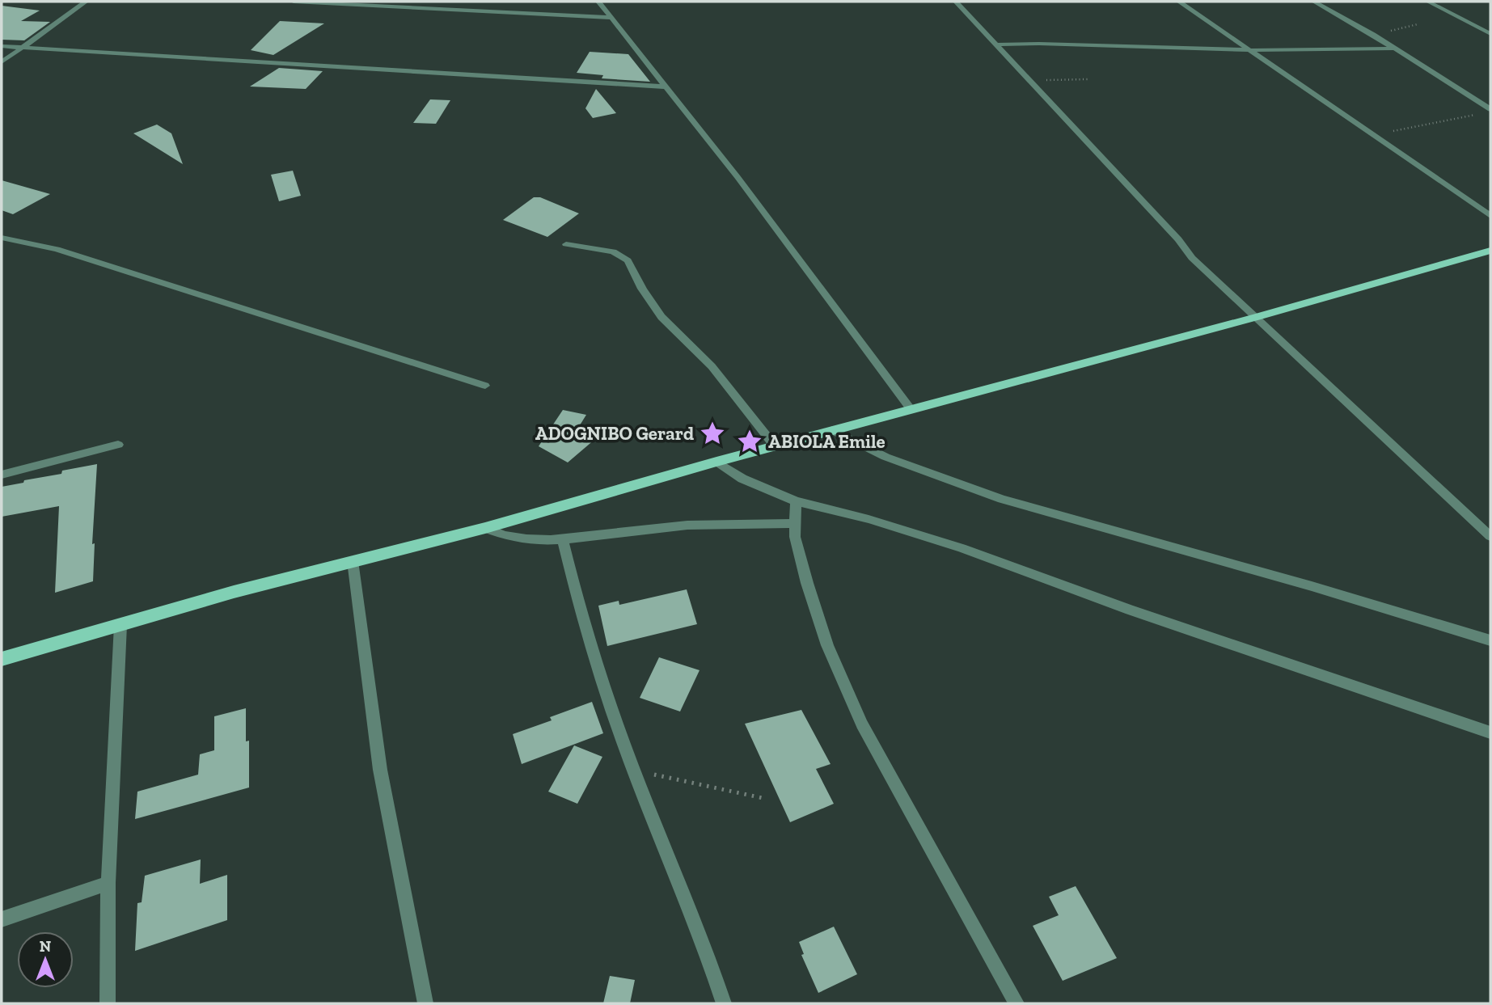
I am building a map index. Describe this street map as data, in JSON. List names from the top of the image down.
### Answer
{
  "places": {
    "place": ["ADOGNIBO Gerard", "ABIOLA Emile"]
  },
  "north": "top"
}
